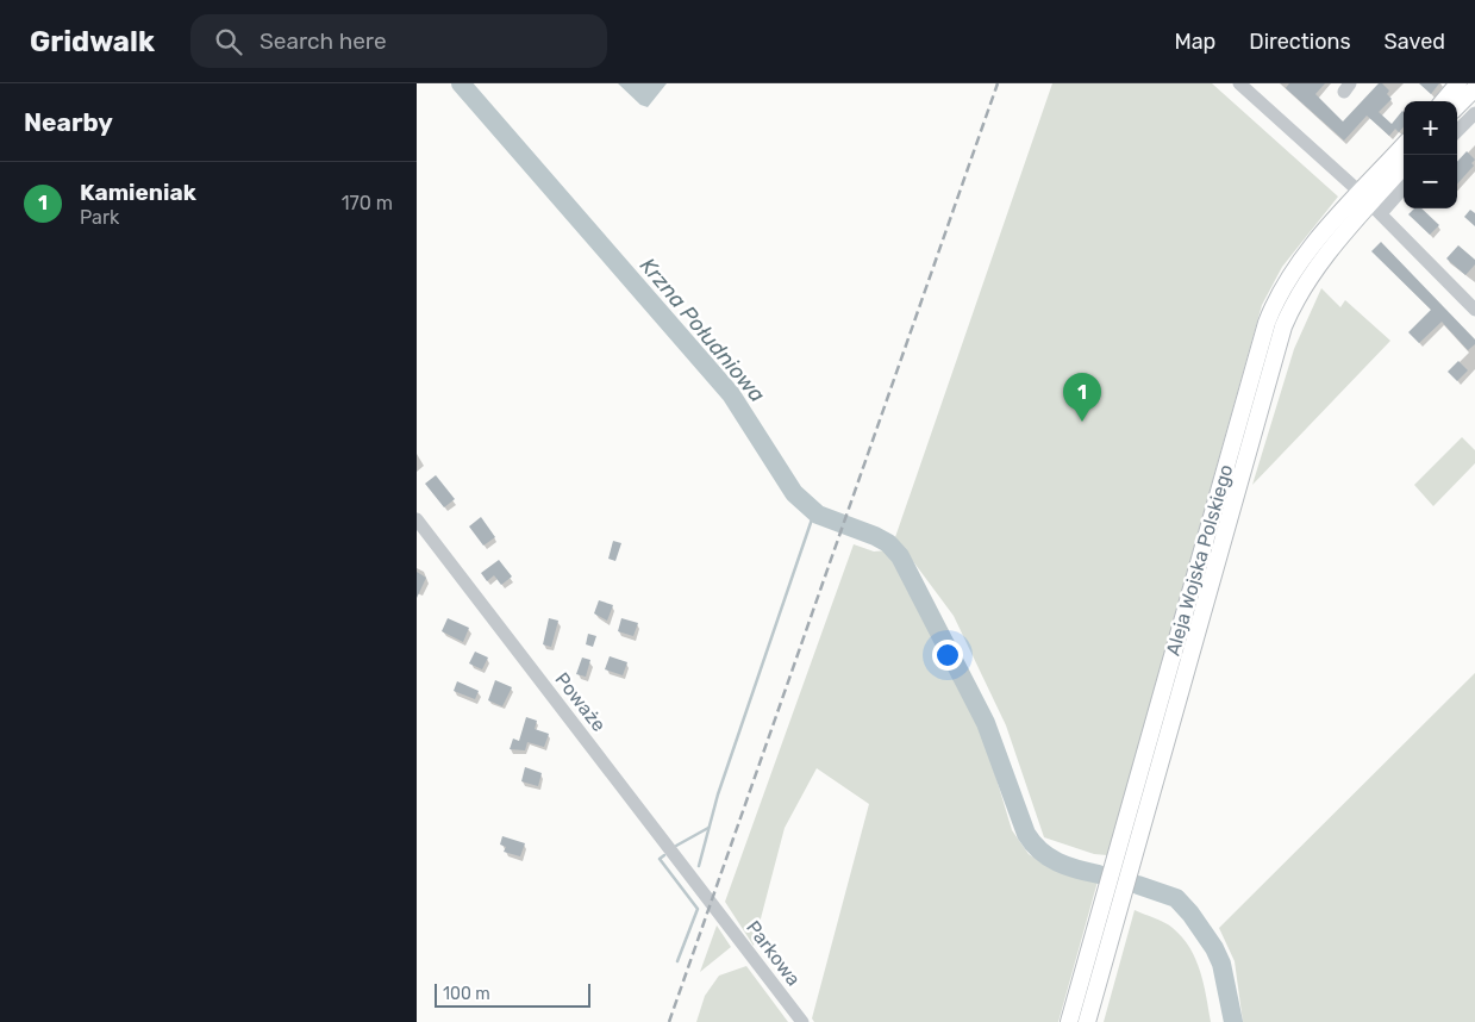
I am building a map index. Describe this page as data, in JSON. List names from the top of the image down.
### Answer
{
  "streets": {
    "main road": ["Aleja Wojska Polskiego"],
    "street": ["Poważe", "Parkowa"]
  },
  "crossings": [
    ["Poważe", "Parkowa"]
  ],
  "water": ["Krzna Południowa"],
  "scale_bar": "100 m",
  "page": {
    "header": "Gridwalk",
    "search": "Search here",
    "nav": ["Map", "Directions", "Saved"],
    "heading": "Nearby",
    "map_buttons": ["+", "−"],
    "list": [
      {
        "mark": "1",
        "name": "Kamieniak",
        "note": "Park",
        "value": "170 m"
      }
    ],
    "pins": "1",
    "scale": "100 m"
  }
}
